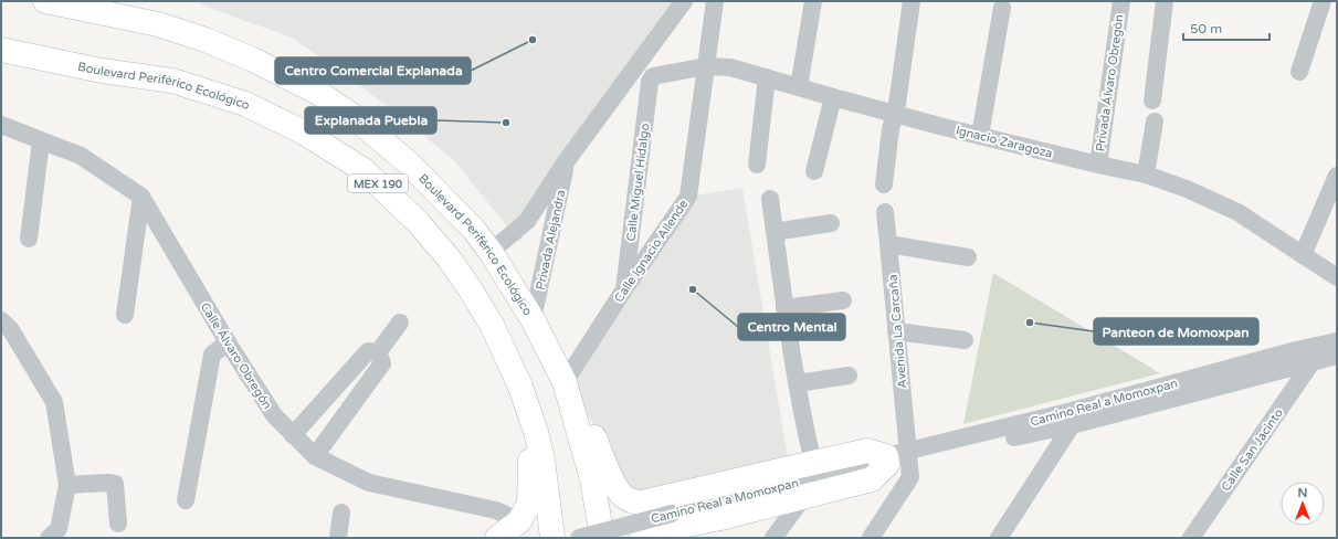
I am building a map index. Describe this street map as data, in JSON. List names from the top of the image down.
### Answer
{
  "streets": {
    "highway": ["Boulevard Periférico Ecológico", "MEX 190"],
    "street": [
      "Privada Álvaro Obregón",
      "Ignacio Zaragoza",
      "Calle Miguel Hidalgo",
      "Privada Alejandra",
      "Calle Ignacio Allende",
      "Avenida La Carcaña",
      "Calle Álvaro Obregón",
      "Camino Real a Momoxpan",
      "Calle San Jacinto"
    ]
  },
  "crossings": [
    ["Privada Álvaro Obregón", "Ignacio Zaragoza"],
    ["Boulevard Periférico Ecológico", "Privada Alejandra"],
    ["Boulevard Periférico Ecológico", "Calle Ignacio Allende"],
    ["Ignacio Zaragoza", "Calle Miguel Hidalgo"],
    ["Ignacio Zaragoza", "Calle Ignacio Allende"],
    ["Calle Miguel Hidalgo", "Calle Ignacio Allende"],
    ["Avenida La Carcaña", "Camino Real a Momoxpan"],
    ["Camino Real a Momoxpan", "Calle San Jacinto"]
  ],
  "places": [
    "Centro Comercial Explanada",
    "Explanada Puebla",
    "Centro Mental",
    "Panteon de Momoxpan"
  ],
  "scale_bar": "50 m",
  "north": "top"
}
